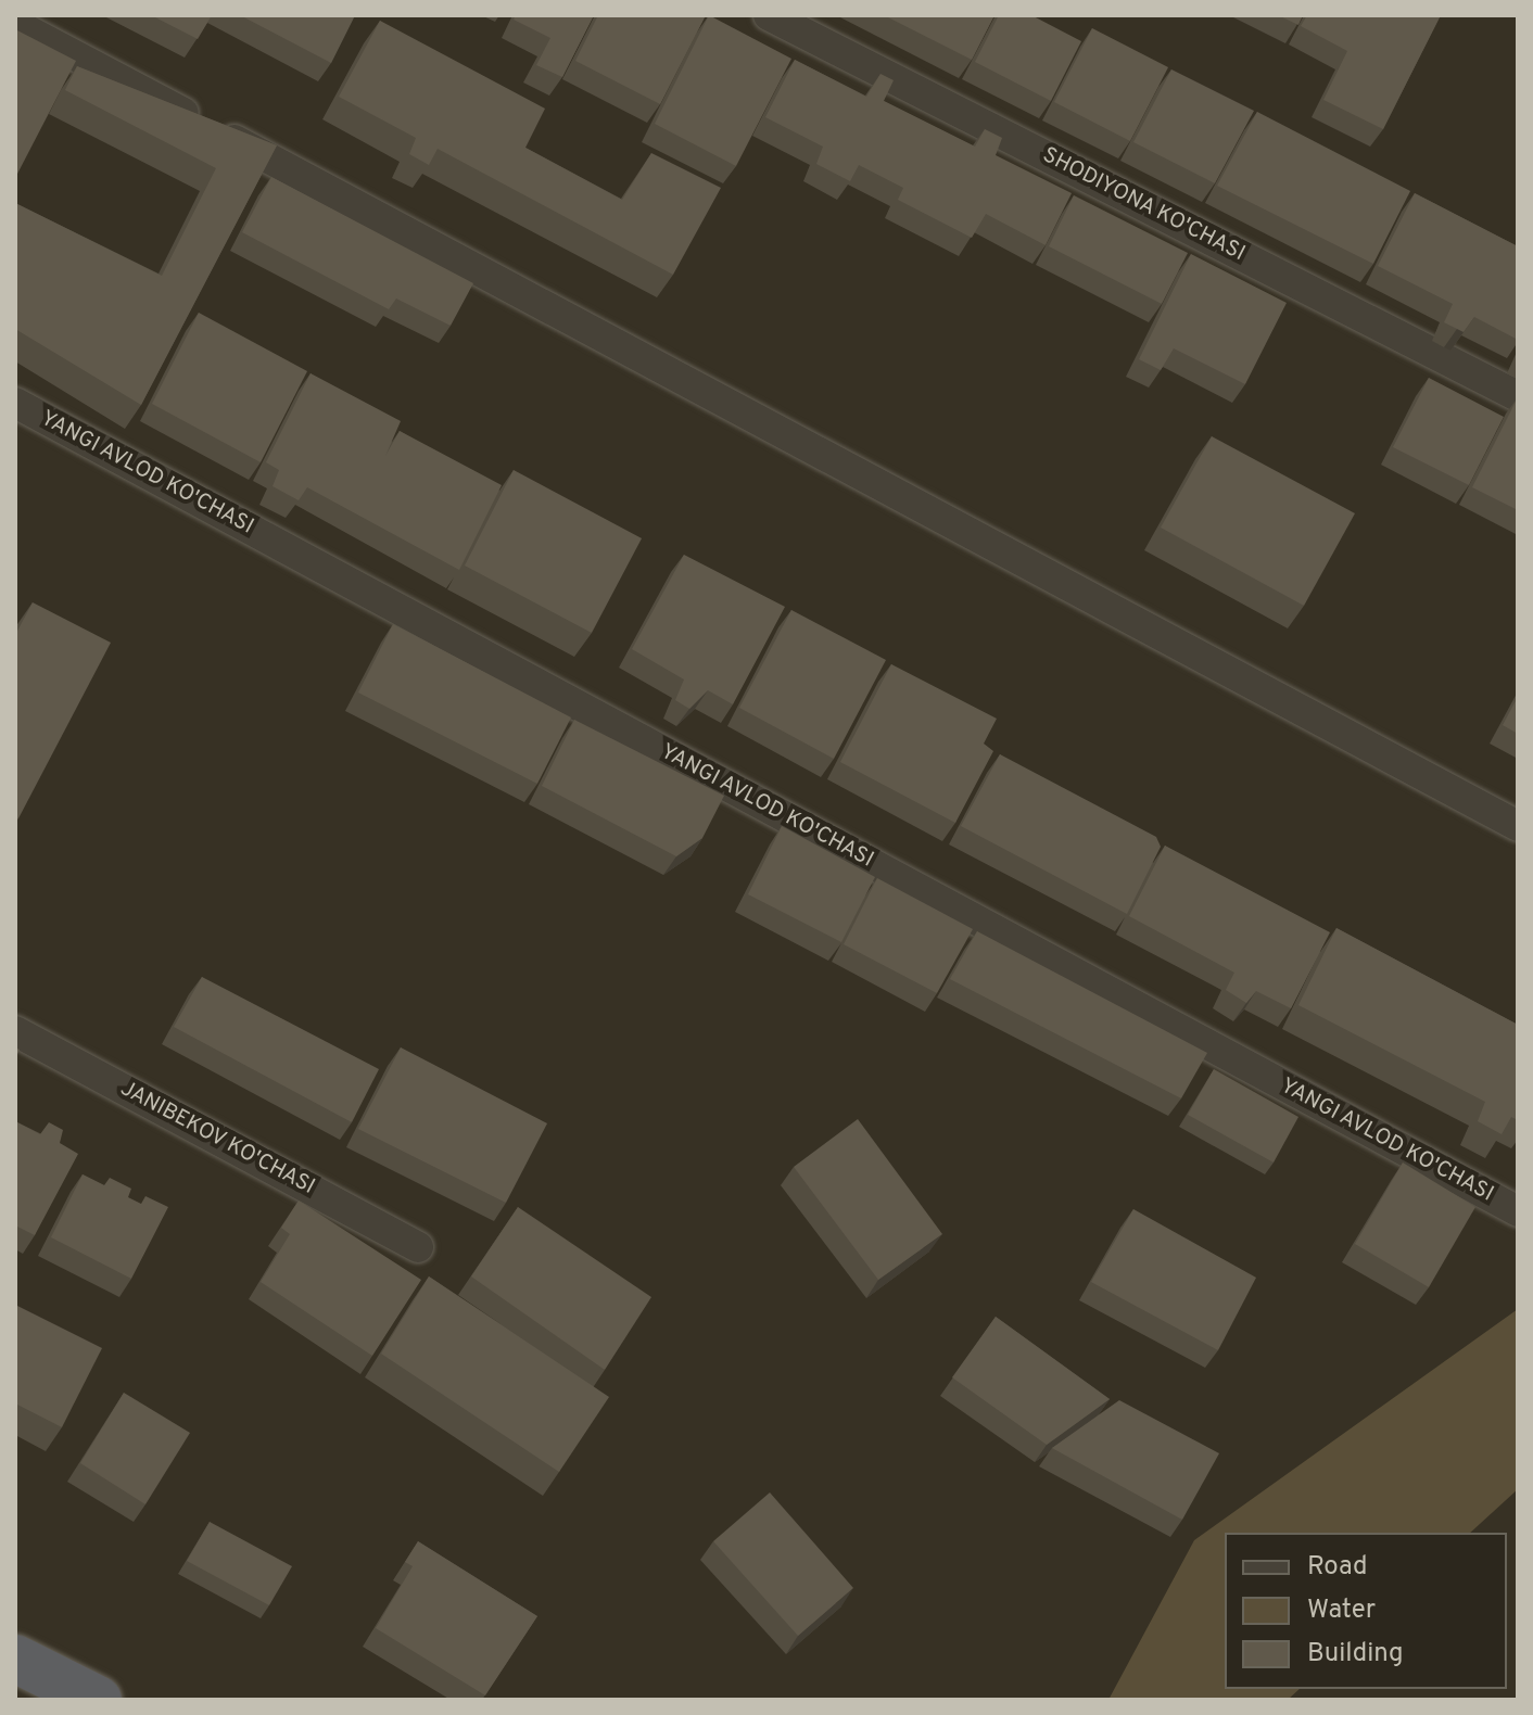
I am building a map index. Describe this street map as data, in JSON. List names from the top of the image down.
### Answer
{
  "streets": {
    "street": ["SHODIYONA KO'CHASI", "YANGI AVLOD KO'CHASI", "JANIBEKOV KO'CHASI"]
  },
  "legend": ["Road", "Water", "Building"]
}
